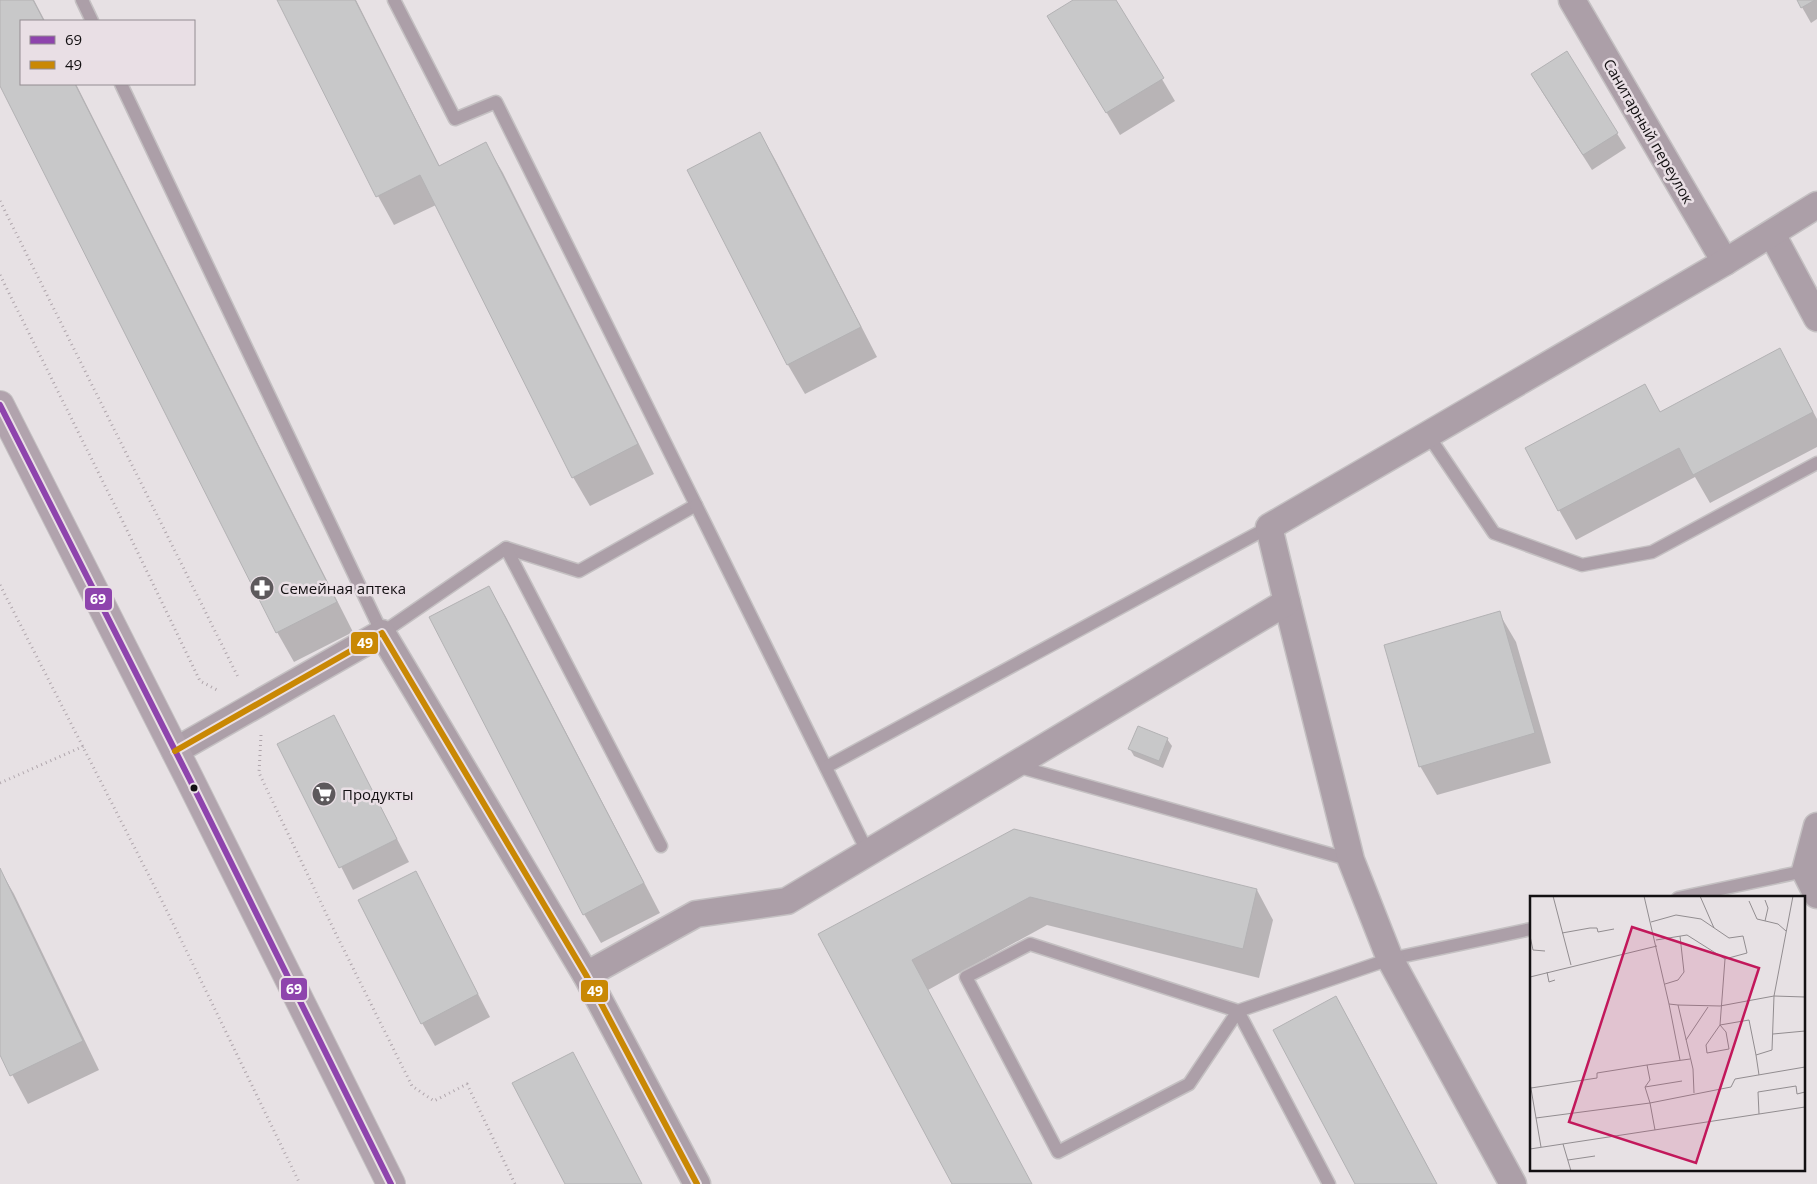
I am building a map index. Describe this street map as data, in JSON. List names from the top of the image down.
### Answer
{
  "streets": {
    "street": ["Санитарный переулок"]
  },
  "places": {
    "pharmacy": ["Семейная аптека"],
    "supermarket": ["Продукты"]
  },
  "lines": ["transit line 69", "transit line 49"],
  "legend": ["69", "49"]
}
